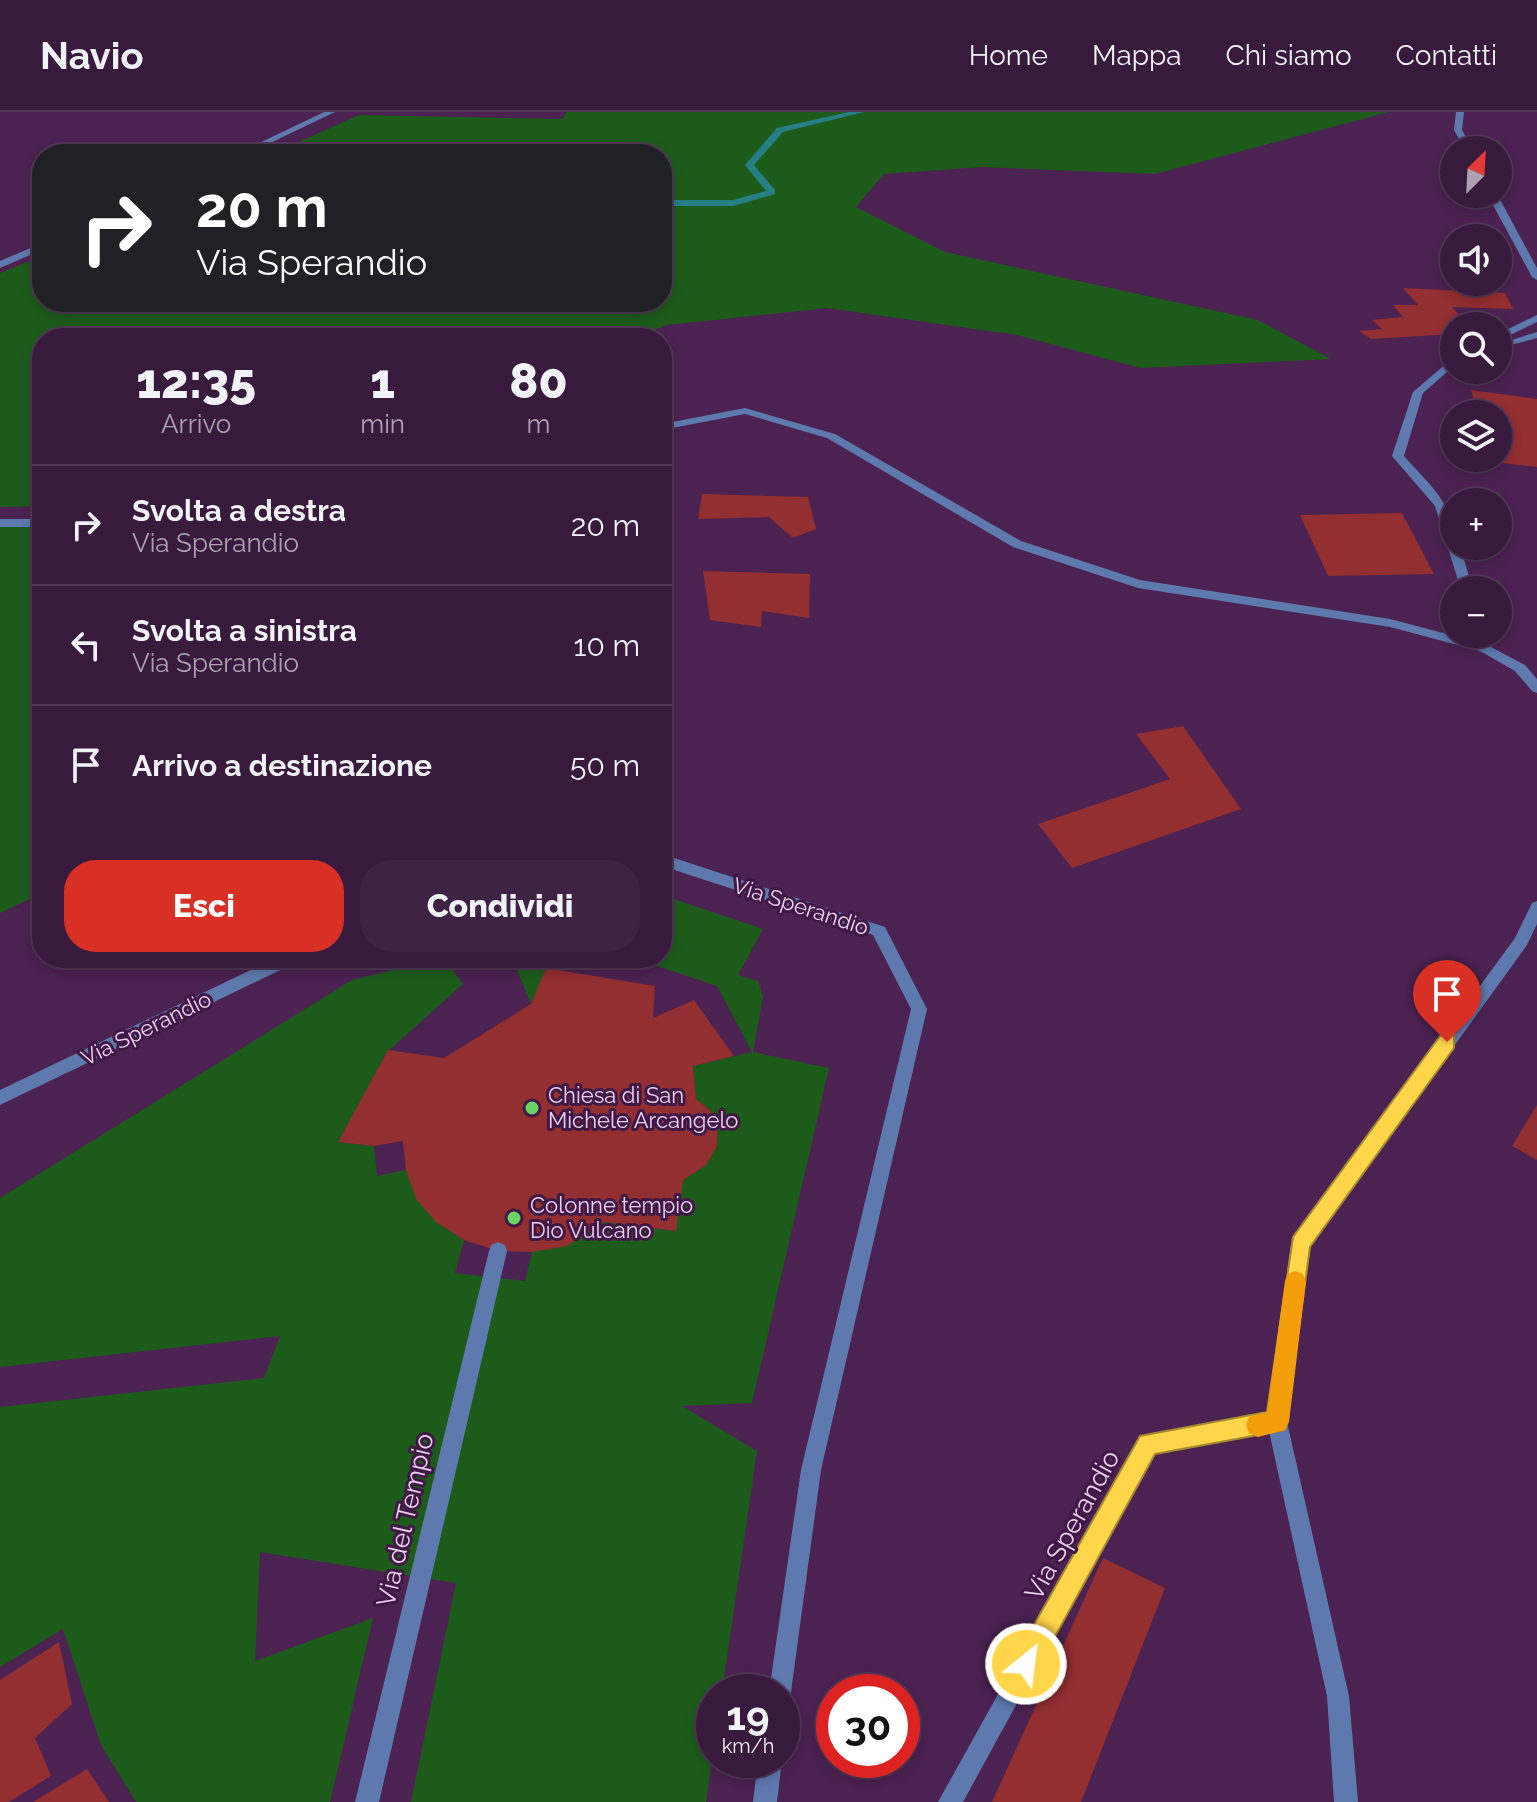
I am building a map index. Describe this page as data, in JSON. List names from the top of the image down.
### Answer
{
  "streets": {
    "street": ["Via Sperandio", "Via del Tempio"]
  },
  "places": ["Chiesa di San Michele Arcangelo", "Colonne tempio Dio Vulcano"],
  "north": "top right",
  "page": {
    "header": "Navio",
    "nav": [
      "Home",
      "Mappa",
      "Chi siamo",
      "Contatti"
    ],
    "map_buttons": ["+", "−"],
    "turn": ["20 m", "Via Sperandio"],
    "eta": [
      "12:35",
      "Arrivo",
      "1",
      "min",
      "80",
      "m"
    ],
    "list": [
      {
        "name": "Svolta a destra",
        "note": "Via Sperandio",
        "value": "20 m"
      },
      {
        "name": "Svolta a sinistra",
        "note": "Via Sperandio",
        "value": "10 m"
      },
      {
        "name": "Arrivo a destinazione",
        "value": "50 m"
      }
    ],
    "buttons": ["Esci", "Condividi"],
    "speed": "19 km/h",
    "limit": "30"
  }
}
